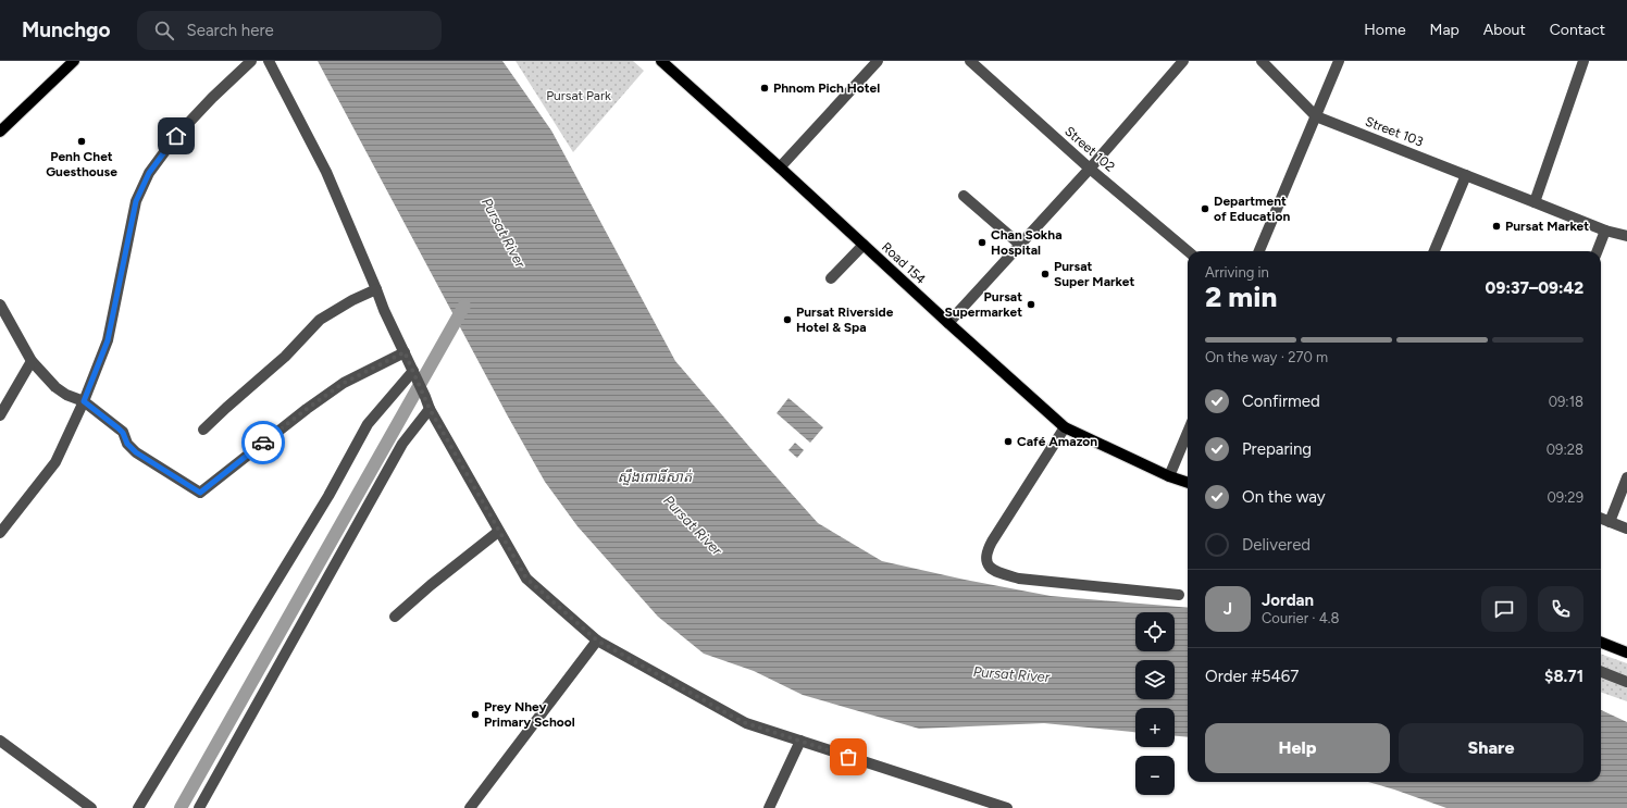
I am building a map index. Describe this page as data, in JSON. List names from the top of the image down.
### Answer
{
  "streets": {
    "main road": ["Road 154"],
    "street": ["Street 103", "Street 102"]
  },
  "water": ["Pursat River", "ស្ទឹងពោធិ៍សាត់"],
  "parks": ["Pursat Park"],
  "places": [
    "Phnom Pich Hotel",
    "Penh Chet Guesthouse",
    "Department of Education",
    "Pursat Market",
    "Chan Sokha Hospital",
    "Pursat Super Market",
    "Pursat Supermarket",
    "Pursat Riverside Hotel & Spa",
    "Café Amazon",
    "Prey Nhey Primary School"
  ],
  "page": {
    "header": "Munchgo",
    "search": "Search here",
    "nav": [
      "Home",
      "Map",
      "About",
      "Contact"
    ],
    "heading": ["2 min", "Arriving in", "09:37–09:42"],
    "panel": [
      "Jordan",
      "Courier · 4.8",
      "Order #5467",
      "$8.71"
    ],
    "bar": "On the way · 270 m",
    "list": [
      ["Confirmed", "09:18"],
      ["Preparing", "09:28"],
      ["On the way", "09:29"],
      "Delivered"
    ],
    "round": "J",
    "map_buttons": ["+", "−"],
    "buttons": ["Help", "Share"]
  }
}
